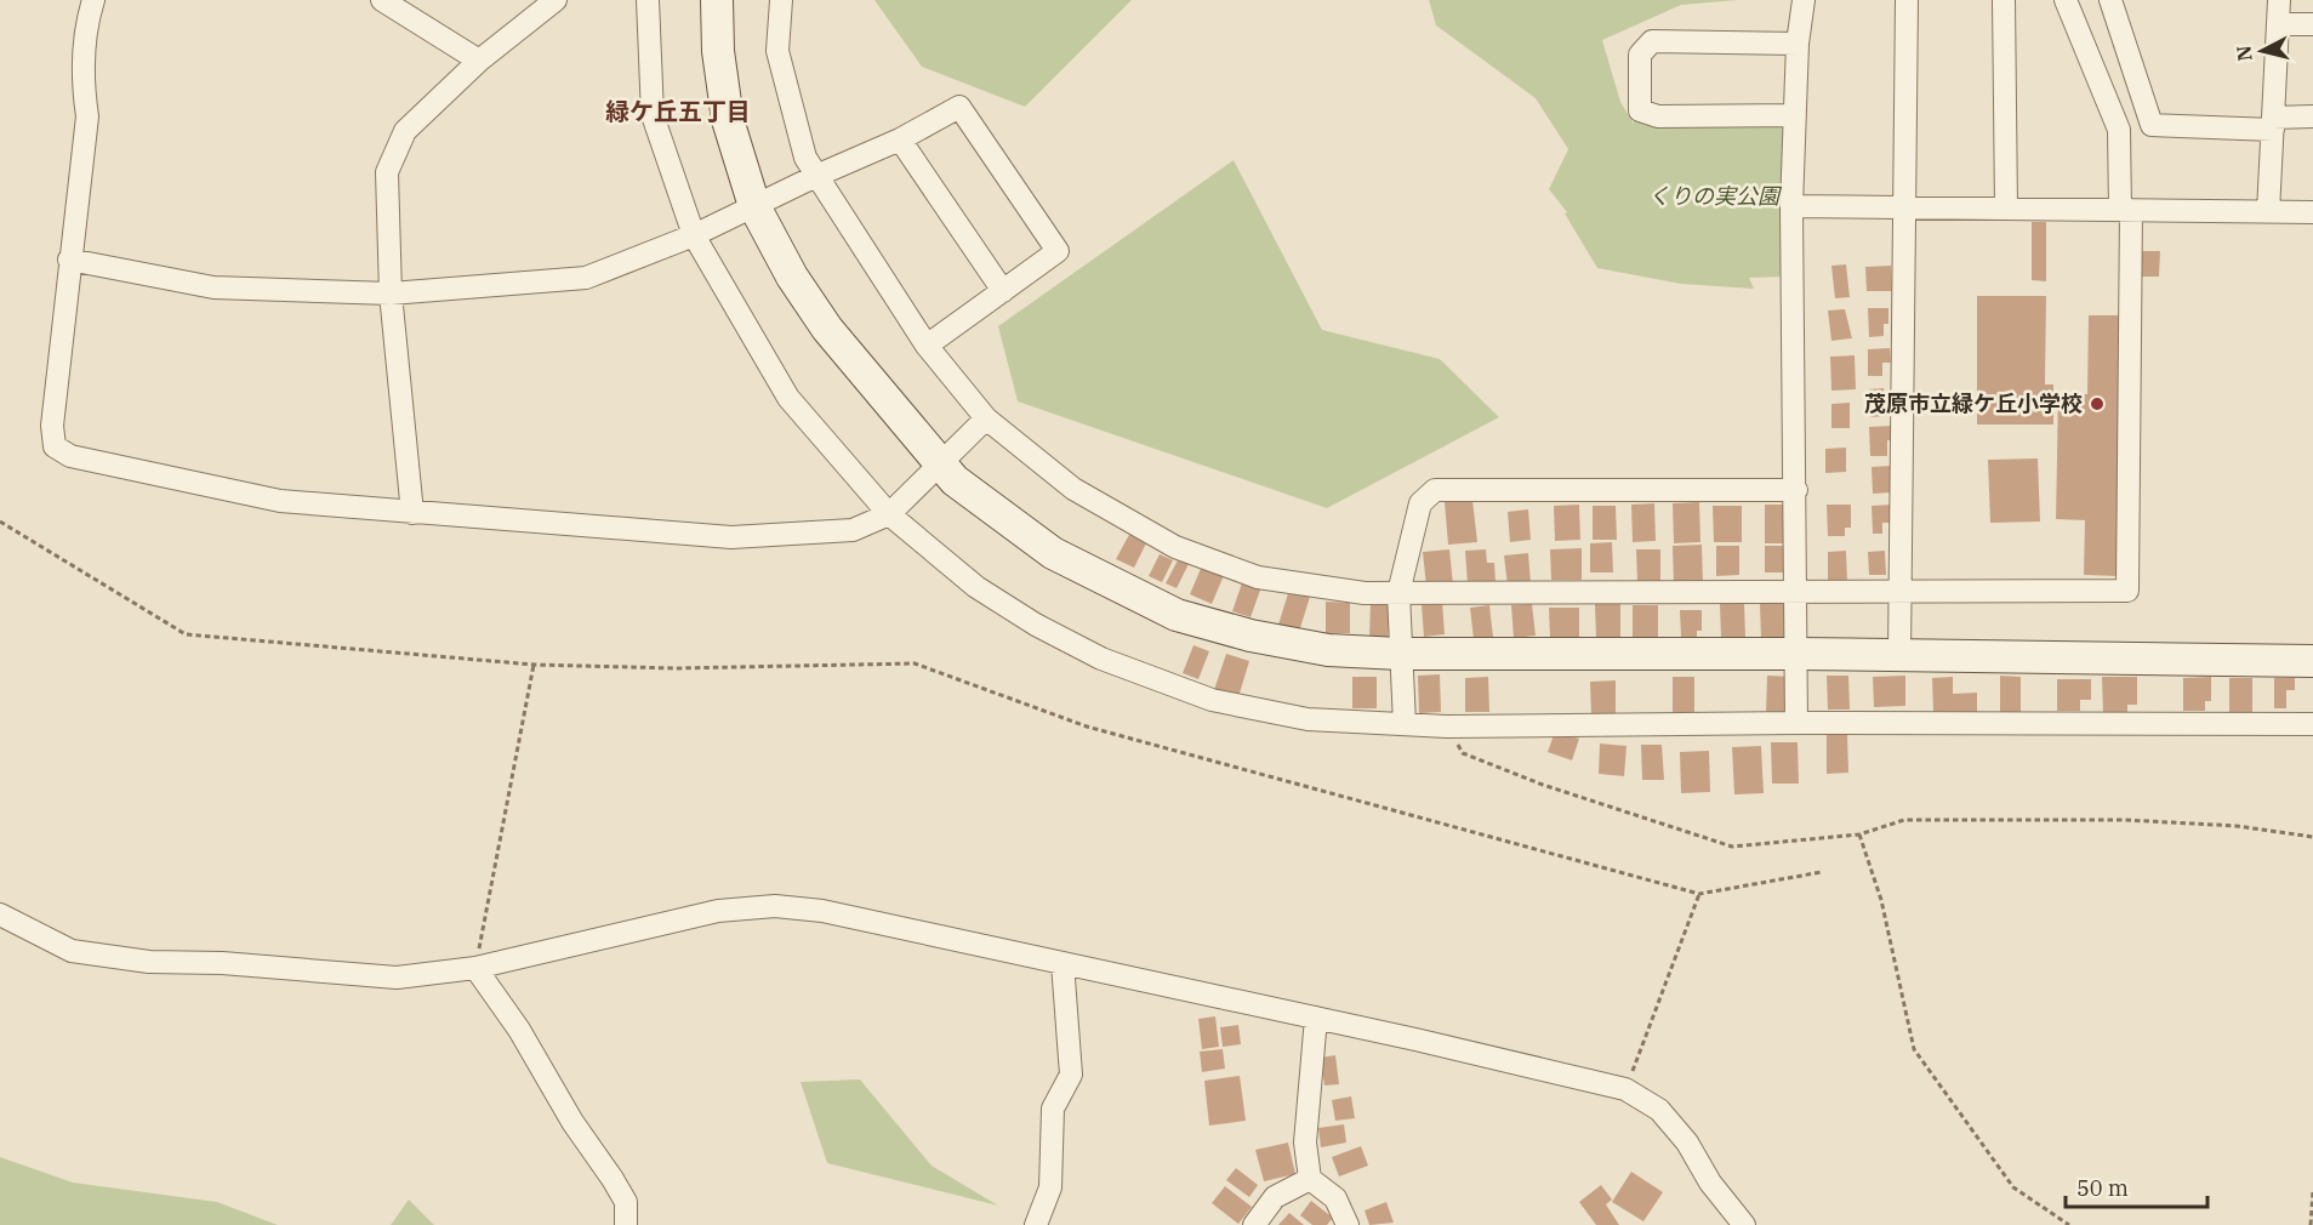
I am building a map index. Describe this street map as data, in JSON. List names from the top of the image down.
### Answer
{
  "districts": ["緑ケ丘五丁目"],
  "parks": ["くりの実公園"],
  "places": ["茂原市立緑ケ丘小学校"],
  "scale_bar": "50 m",
  "north": "left"
}
